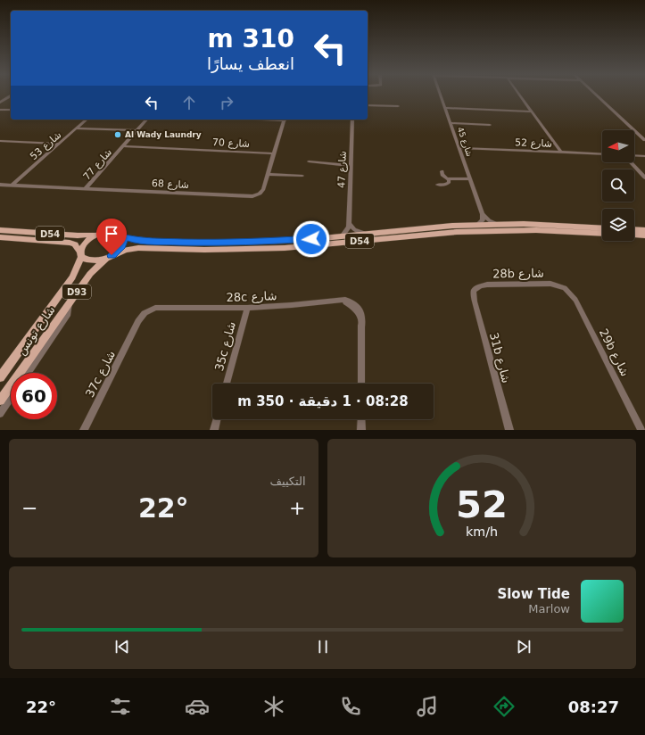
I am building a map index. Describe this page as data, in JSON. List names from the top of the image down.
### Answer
{
  "streets": {
    "main road": ["D54", "D93", "شارع تونس"],
    "street": [
      "شارع 45",
      "شارع 70",
      "شارع 52",
      "شارع 53",
      "شارع 77",
      "شارع 47",
      "شارع 68",
      "28b شارع",
      "28c شارع",
      "35c شارع",
      "29b شارع",
      "31b شارع",
      "37c شارع"
    ]
  },
  "crossings": [
    ["شارع 45", "شارع 52"],
    ["شارع 70", "شارع 77"],
    ["شارع 70", "شارع 68"],
    ["شارع 53", "شارع 68"],
    ["شارع 77", "شارع 68"],
    ["شارع 47", "D54"],
    ["D54", "شارع تونس"],
    ["28b شارع", "29b شارع"],
    ["28b شارع", "31b شارع"],
    ["28c شارع", "35c شارع"],
    ["28c شارع", "37c شارع"]
  ],
  "places": ["Al Wady Laundry"],
  "north": "left",
  "page": {
    "turn": ["310 m", "انعطف يسارًا"],
    "limit": "60",
    "trip": "08:28 · 1 دقيقة · 350 m",
    "tile": "التكييف",
    "heat": ["−", "22°", "+"],
    "song": ["Slow Tide", "Marlow"],
    "tabs": ["08:27", "22°"],
    "gauge": ["52", "km/h"]
  }
}
